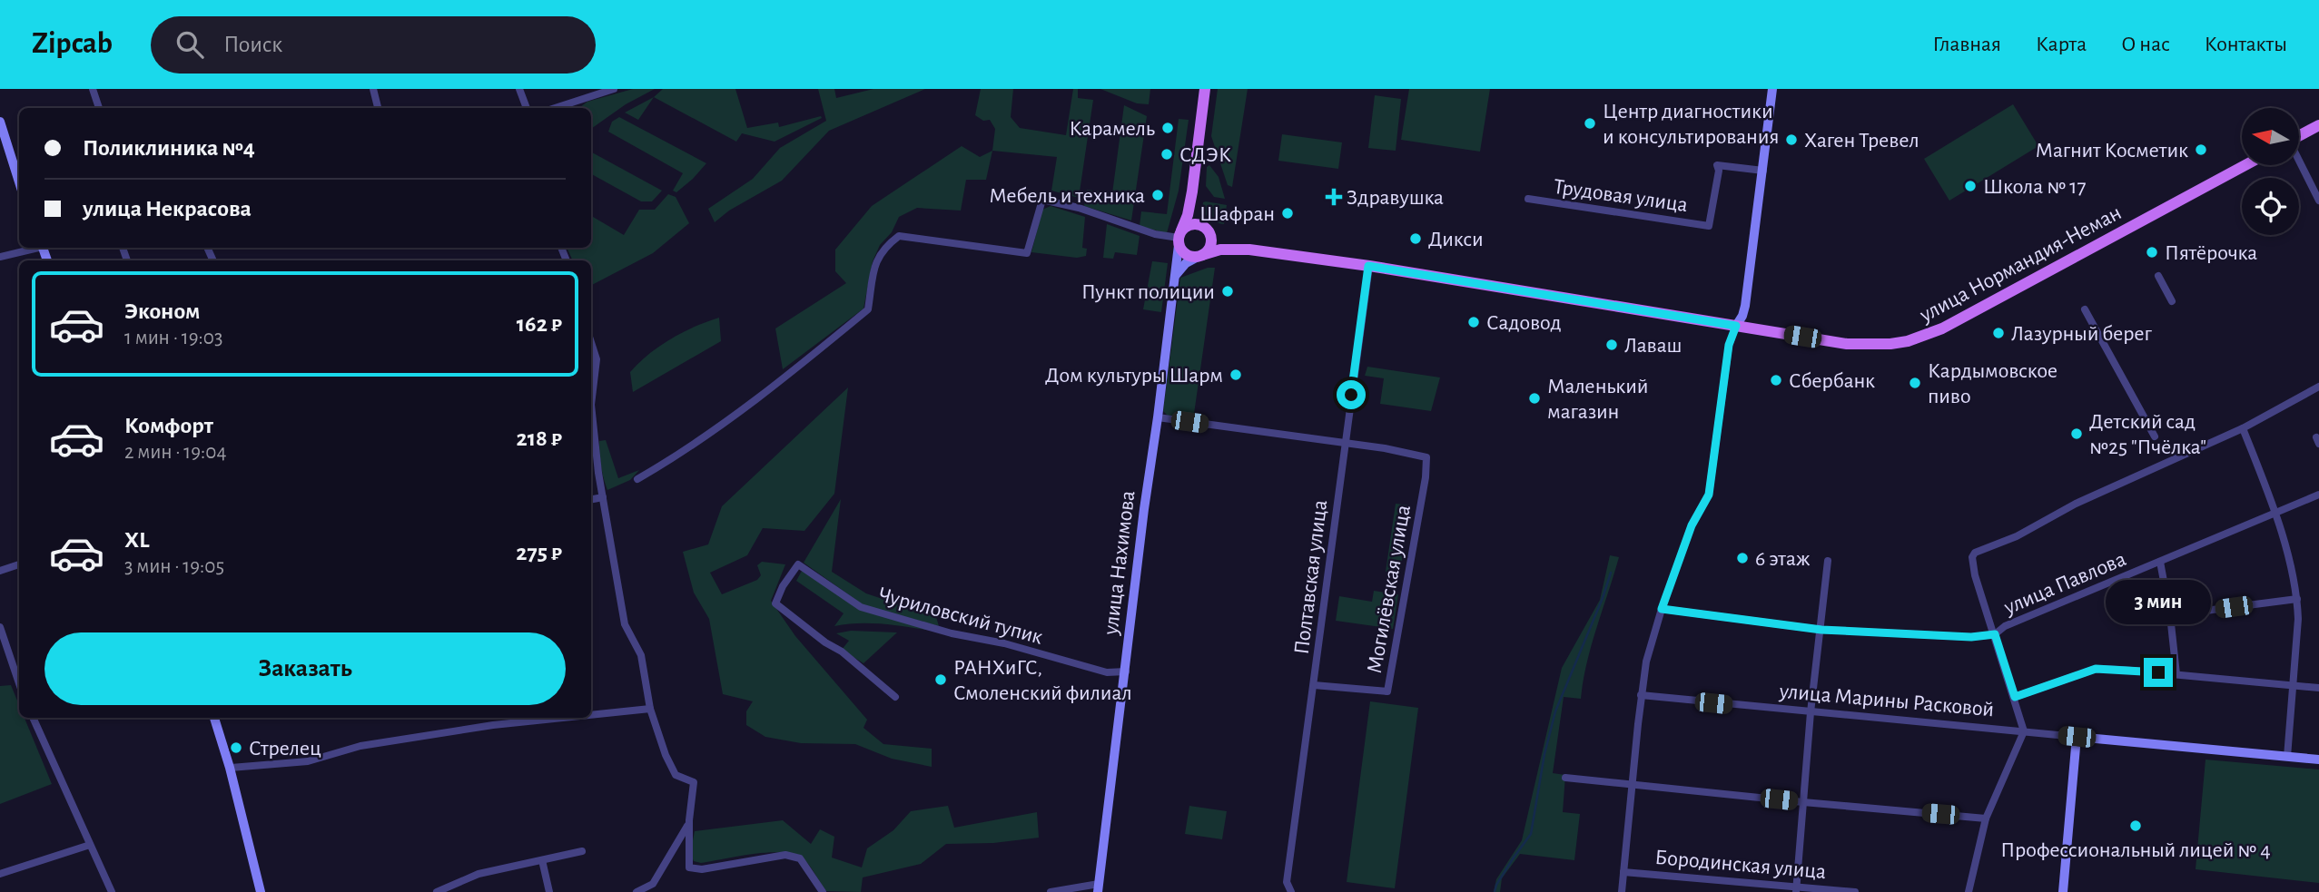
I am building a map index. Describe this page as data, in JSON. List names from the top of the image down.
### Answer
{
  "streets": {
    "main road": ["улица Нормандия-Неман"],
    "street": [
      "Трудовая улица",
      "улица Нахимова",
      "Полтавская улица",
      "улица Павлова",
      "Могилёвская улица",
      "Чуриловский тупик",
      "улица Марины Расковой",
      "Бородинская улица"
    ]
  },
  "crossings": [
    ["улица Нормандия-Неман", "Полтавская улица"],
    ["улица Нахимова", "Чуриловский тупик"],
    ["Полтавская улица", "Могилёвская улица"]
  ],
  "places": {
    "other": [
      "Центр диагностики и консультирования",
      "Карамель",
      "Хаген Тревел",
      "Магнит Косметик",
      "СДЭК",
      "Школа № 17",
      "Мебель и техника",
      "Шафран",
      "Дикси",
      "Пятёрочка",
      "Пункт полиции",
      "Садовод",
      "Лазурный берег",
      "Лаваш",
      "Дом культуры Шарм",
      "Сбербанк",
      "Кардымовское пиво",
      "Маленький магазин",
      "Детский сад №25 \"Пчёлка\"",
      "6 этаж",
      "РАНХиГС, Смоленский филиал",
      "Стрелец",
      "Профессиональный лицей № 4"
    ],
    "health": ["Здравушка"]
  },
  "north": "left",
  "page": {
    "header": "Zipcab",
    "search": "Поиск",
    "nav": [
      "Главная",
      "Карта",
      "О нас",
      "Контакты"
    ],
    "banner": ["Поликлиника №4", "улица Некрасова"],
    "list": [
      {
        "name": "Эконом",
        "note": "1 мин · 19:03",
        "value": "162 ₽"
      },
      {
        "name": "Комфорт",
        "note": "2 мин · 19:04",
        "value": "218 ₽"
      },
      {
        "name": "XL",
        "note": "3 мин · 19:05",
        "value": "275 ₽"
      }
    ],
    "bubble": "3 мин",
    "buttons": "Заказать"
  }
}
